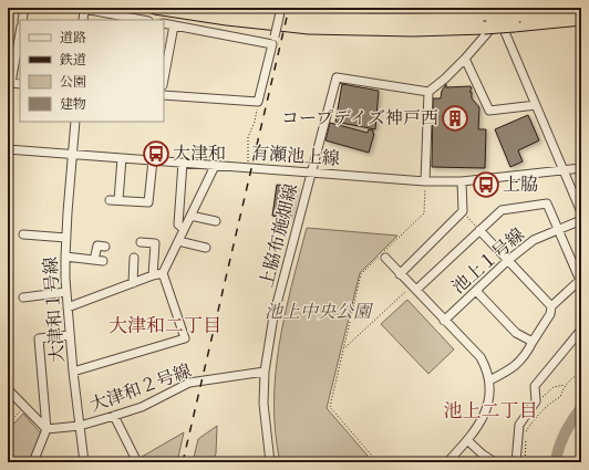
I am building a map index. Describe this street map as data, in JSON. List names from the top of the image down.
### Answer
{
  "streets": {
    "street": [
      "有瀬池上線",
      "上脇布施畑線",
      "池上１号線",
      "大津和１号線",
      "大津和２号線"
    ]
  },
  "crossings": [
    ["有瀬池上線", "上脇布施畑線"],
    ["有瀬池上線", "大津和１号線"],
    ["上脇布施畑線", "大津和２号線"],
    ["大津和１号線", "大津和２号線"]
  ],
  "districts": ["大津和二丁目", "池上二丁目"],
  "parks": ["池上中央公園"],
  "places": {
    "building": ["コープデイズ神戸西"],
    "bus stop": ["大津和", "上脇"]
  },
  "legend": [
    "道路",
    "鉄道",
    "公園",
    "建物"
  ]
}
